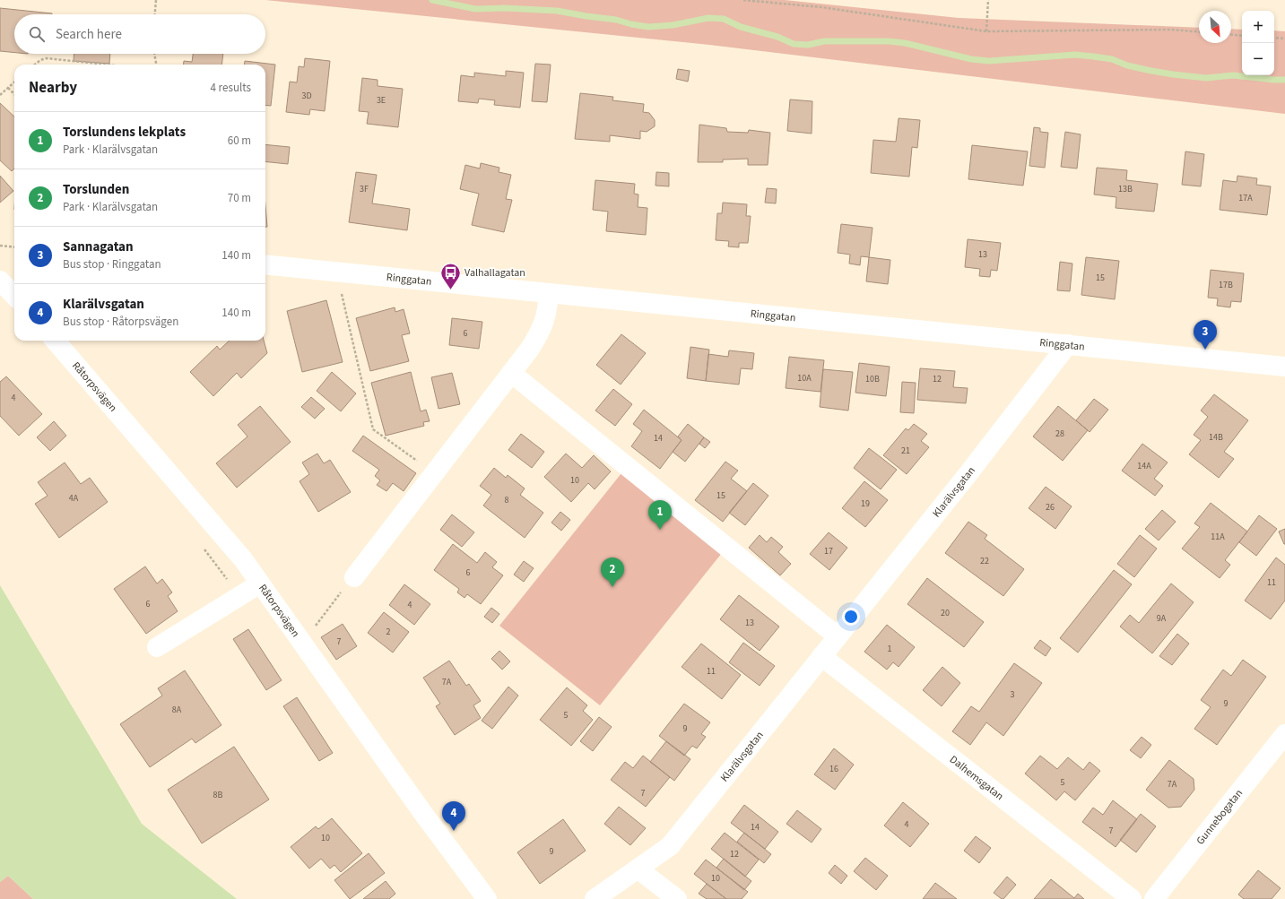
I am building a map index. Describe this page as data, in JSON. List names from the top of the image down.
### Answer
{
  "streets": {
    "street": [
      "Ringgatan",
      "Råtorpsvägen",
      "Klarälvsgatan",
      "Dalhemsgatan",
      "Gunnebogatan"
    ]
  },
  "crossings": [
    ["Ringgatan", "Klarälvsgatan"],
    ["Klarälvsgatan", "Dalhemsgatan"]
  ],
  "places": {
    "bus stop": ["Valhallagatan"]
  },
  "house_numbers": [
    "3D",
    "3E",
    "3F",
    "13B",
    "17A",
    "13",
    "15",
    "17B",
    "6",
    "10A",
    "10B",
    "12",
    "4",
    "28",
    "14B",
    "14",
    "21",
    "14A",
    "10",
    "15",
    "4A",
    "8",
    "19",
    "26",
    "11A",
    "17",
    "22",
    "6",
    "11",
    "6",
    "4",
    "20",
    "9A",
    "13",
    "2",
    "7",
    "1",
    "11",
    "7A",
    "3",
    "9",
    "8A",
    "5",
    "9",
    "16",
    "5",
    "7A",
    "7",
    "8B",
    "4",
    "14",
    "7",
    "10",
    "9",
    "12",
    "10"
  ],
  "north": "bottom right",
  "page": {
    "map_buttons": ["+", "−"],
    "search": "Search here",
    "heading": ["Nearby", "4 results"],
    "list": [
      {
        "mark": "1",
        "name": "Torslundens lekplats",
        "note": "Park · Klarälvsgatan",
        "value": "60 m"
      },
      {
        "mark": "2",
        "name": "Torslunden",
        "note": "Park · Klarälvsgatan",
        "value": "70 m"
      },
      {
        "mark": "3",
        "name": "Sannagatan",
        "note": "Bus stop · Ringgatan",
        "value": "140 m"
      },
      {
        "mark": "4",
        "name": "Klarälvsgatan",
        "note": "Bus stop · Råtorpsvägen",
        "value": "140 m"
      }
    ],
    "pins": [
      "3",
      "1",
      "2",
      "4"
    ]
  }
}
